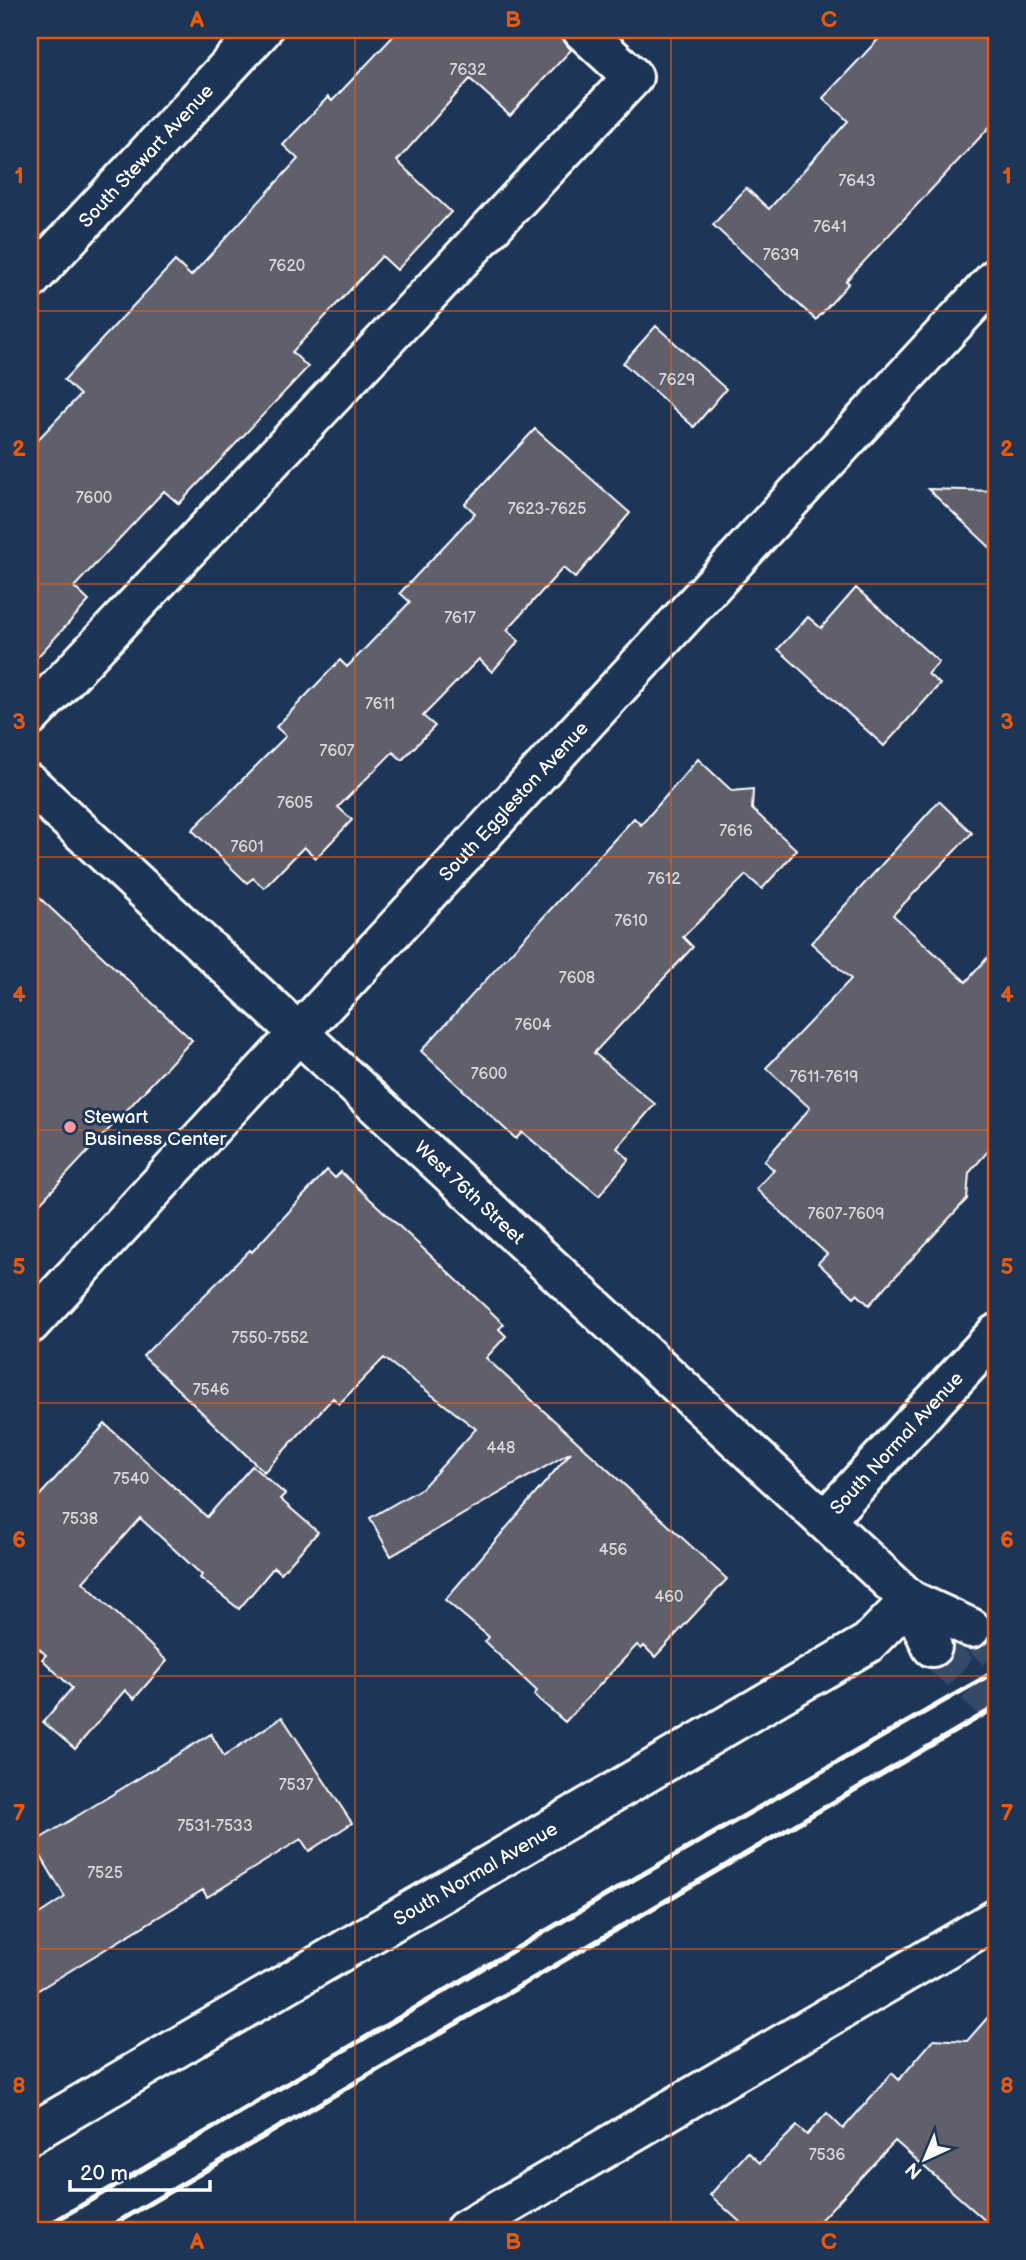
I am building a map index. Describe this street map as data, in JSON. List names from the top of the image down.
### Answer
{
  "streets": {
    "street": [
      "South Stewart Avenue",
      "South Eggleston Avenue",
      "West 76th Street",
      "South Normal Avenue"
    ]
  },
  "crossings": [
    ["South Eggleston Avenue", "West 76th Street"],
    ["West 76th Street", "South Normal Avenue"]
  ],
  "places": ["Stewart Business Center"],
  "house_numbers": [
    "7632",
    "7643",
    "7641",
    "7639",
    "7620",
    "7629",
    "7600",
    "7623-7625",
    "7617",
    "7611",
    "7607",
    "7605",
    "7616",
    "7601",
    "7612",
    "7610",
    "7608",
    "7604",
    "7600",
    "7611-7619",
    "7607-7609",
    "7550-7552",
    "7546",
    "448",
    "7540",
    "7538",
    "456",
    "460",
    "7537",
    "7531-7533",
    "7525",
    "7536"
  ],
  "scale_bar": "20 m",
  "north": "bottom left",
  "grid": {
    "columns": ["A", "B", "C"],
    "rows": [
      "1",
      "2",
      "3",
      "4",
      "5",
      "6",
      "7",
      "8"
    ]
  }
}
